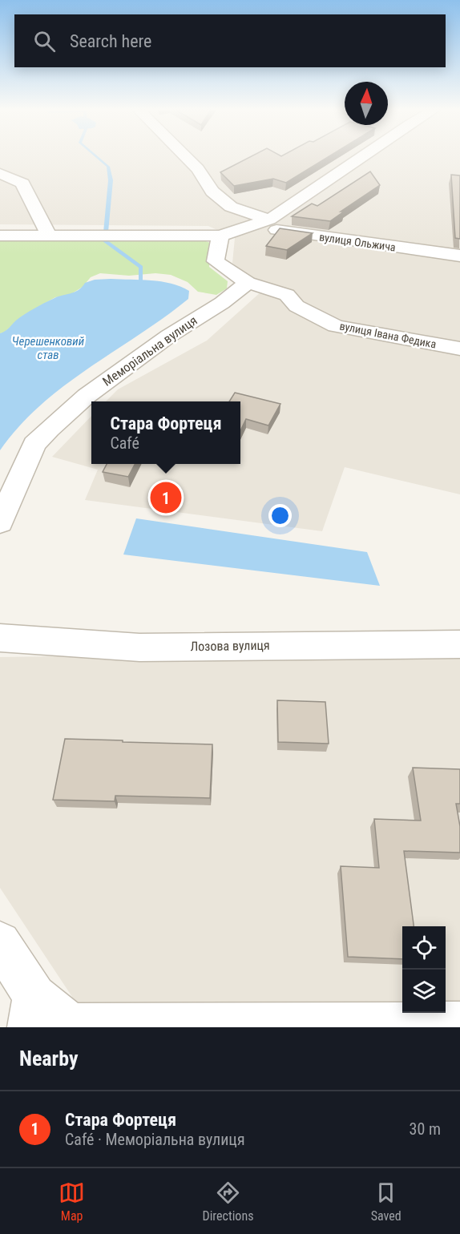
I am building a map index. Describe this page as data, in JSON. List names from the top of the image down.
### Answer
{
  "streets": {
    "street": [
      "вулиця Ольжича",
      "вулиця Івана Федика",
      "Меморіальна вулиця",
      "Лозова вулиця"
    ]
  },
  "crossings": [
    ["вулиця Івана Федика", "Меморіальна вулиця"]
  ],
  "water": ["Черешенковий став"],
  "north": "top",
  "page": {
    "search": "Search here",
    "popup": ["Стара Фортеця", "Café"],
    "pins": "1",
    "heading": "Nearby",
    "list": [
      {
        "mark": "1",
        "name": "Стара Фортеця",
        "note": "Café · Меморіальна вулиця",
        "value": "30 m"
      }
    ],
    "nav": ["Map", "Directions", "Saved"]
  }
}
